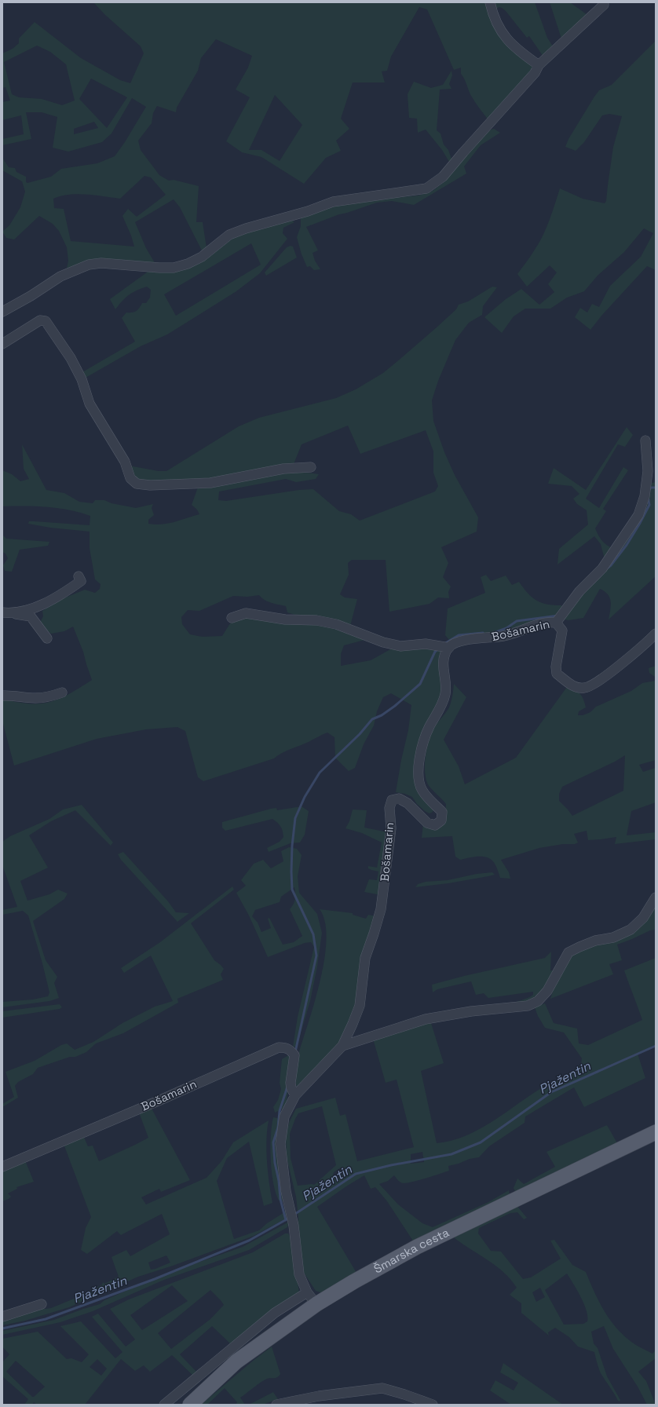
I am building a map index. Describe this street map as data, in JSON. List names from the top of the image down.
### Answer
{
  "streets": {
    "main road": ["Šmarska cesta"],
    "street": ["Bošamarin"]
  },
  "crossings": [
    ["Bošamarin", "Šmarska cesta"]
  ],
  "water": ["Pjažentin"]
}
